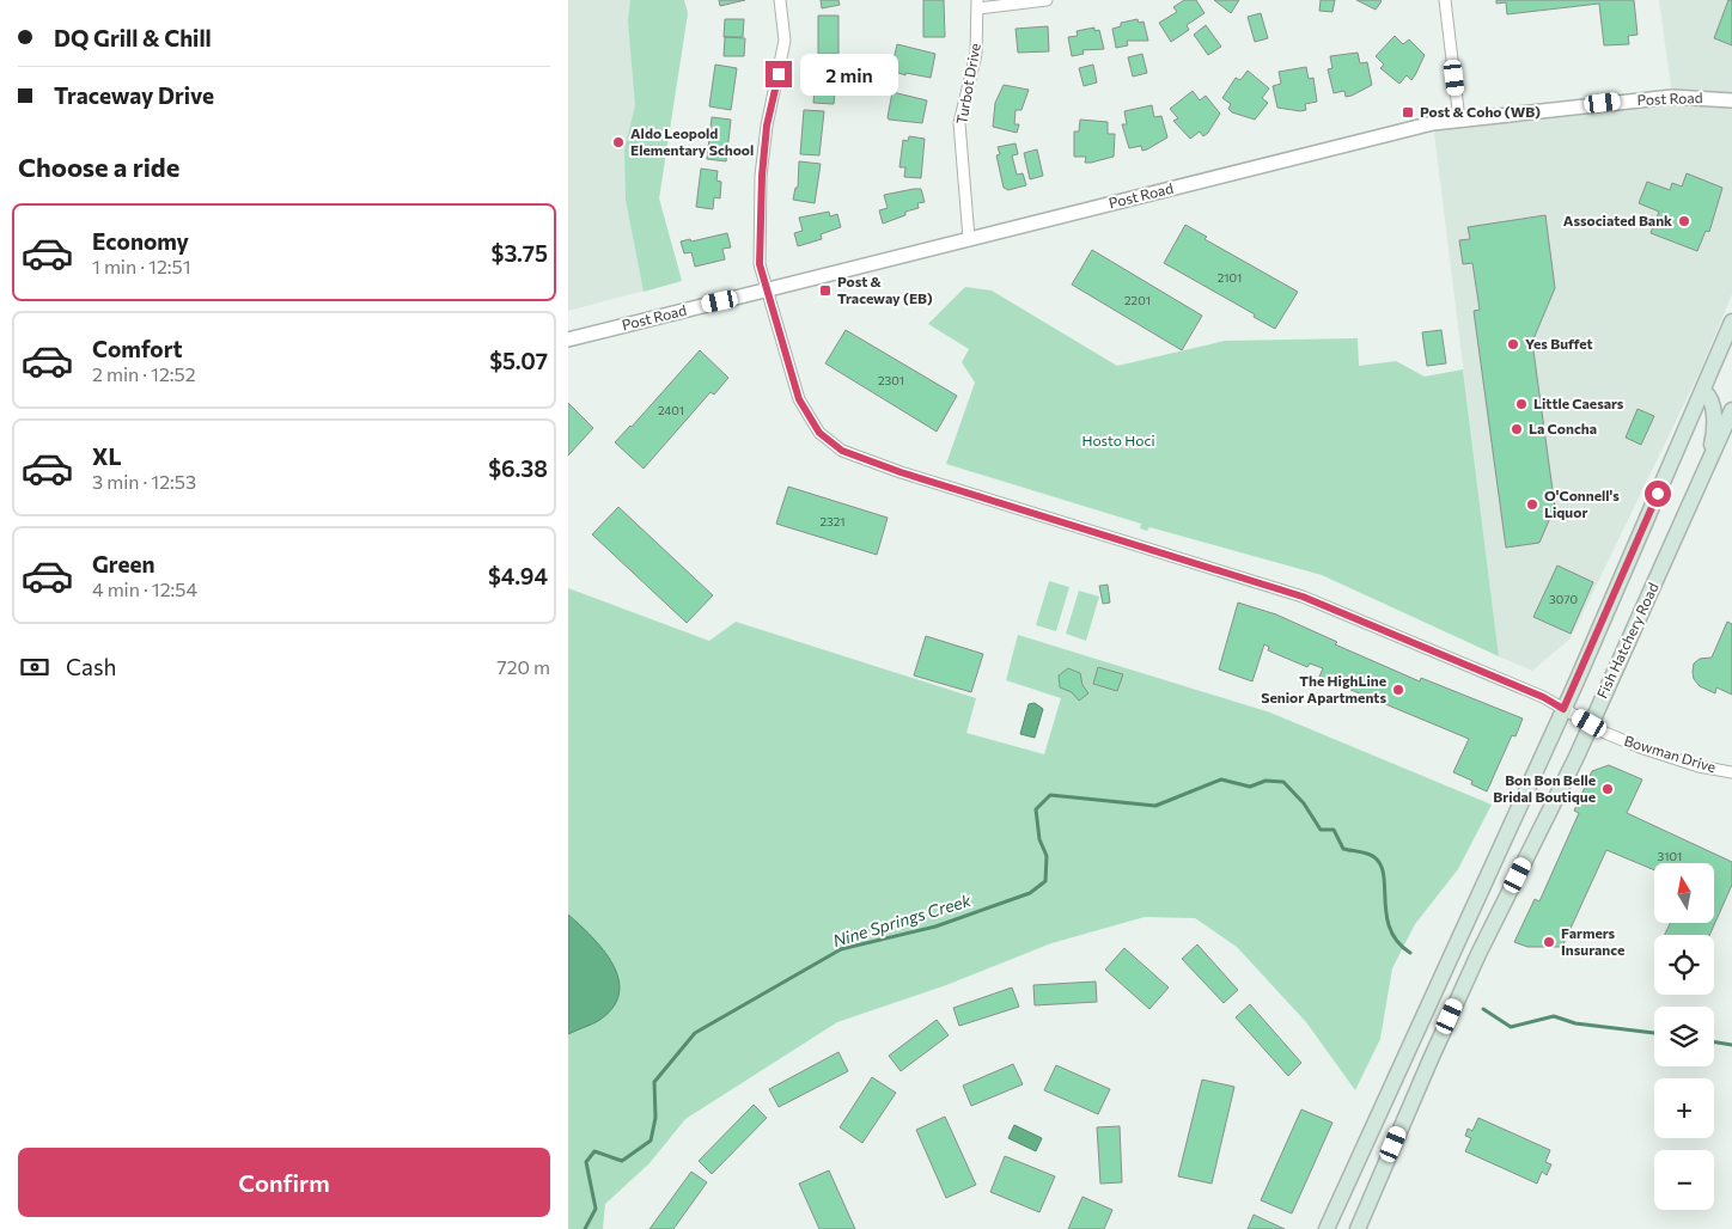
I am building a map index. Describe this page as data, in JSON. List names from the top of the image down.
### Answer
{
  "streets": {
    "main road": ["Fish Hatchery Road"],
    "street": ["Turbot Drive", "Post Road", "Bowman Drive"]
  },
  "crossings": [
    ["Turbot Drive", "Post Road"],
    ["Post Road", "Bowman Drive"],
    ["Fish Hatchery Road", "Bowman Drive"]
  ],
  "water": ["Nine Springs Creek"],
  "parks": ["Hosto Hoci"],
  "places": {
    "transit": ["Post & Coho (WB)", "Post & Traceway (EB)"],
    "other": [
      "Aldo Leopold Elementary School",
      "Associated Bank",
      "Yes Buffet",
      "Little Caesars",
      "La Concha",
      "O'Connell's Liquor",
      "The HighLine Senior Apartments",
      "Bon Bon Belle Bridal Boutique",
      "Farmers Insurance"
    ]
  },
  "house_numbers": [
    "2101",
    "2201",
    "2301",
    "2401",
    "2321",
    "3070",
    "3101"
  ],
  "north": "top",
  "page": {
    "banner": ["DQ Grill & Chill", "Traceway Drive"],
    "bubble": "2 min",
    "heading": "Choose a ride",
    "list": [
      {
        "name": "Economy",
        "note": "1 min · 12:51",
        "value": "$3.75"
      },
      {
        "name": "Comfort",
        "note": "2 min · 12:52",
        "value": "$5.07"
      },
      {
        "name": "XL",
        "note": "3 min · 12:53",
        "value": "$6.38"
      },
      {
        "name": "Green",
        "note": "4 min · 12:54",
        "value": "$4.94"
      }
    ],
    "pay": ["Cash", "720 m"],
    "map_buttons": ["+", "−"],
    "buttons": "Confirm"
  }
}
